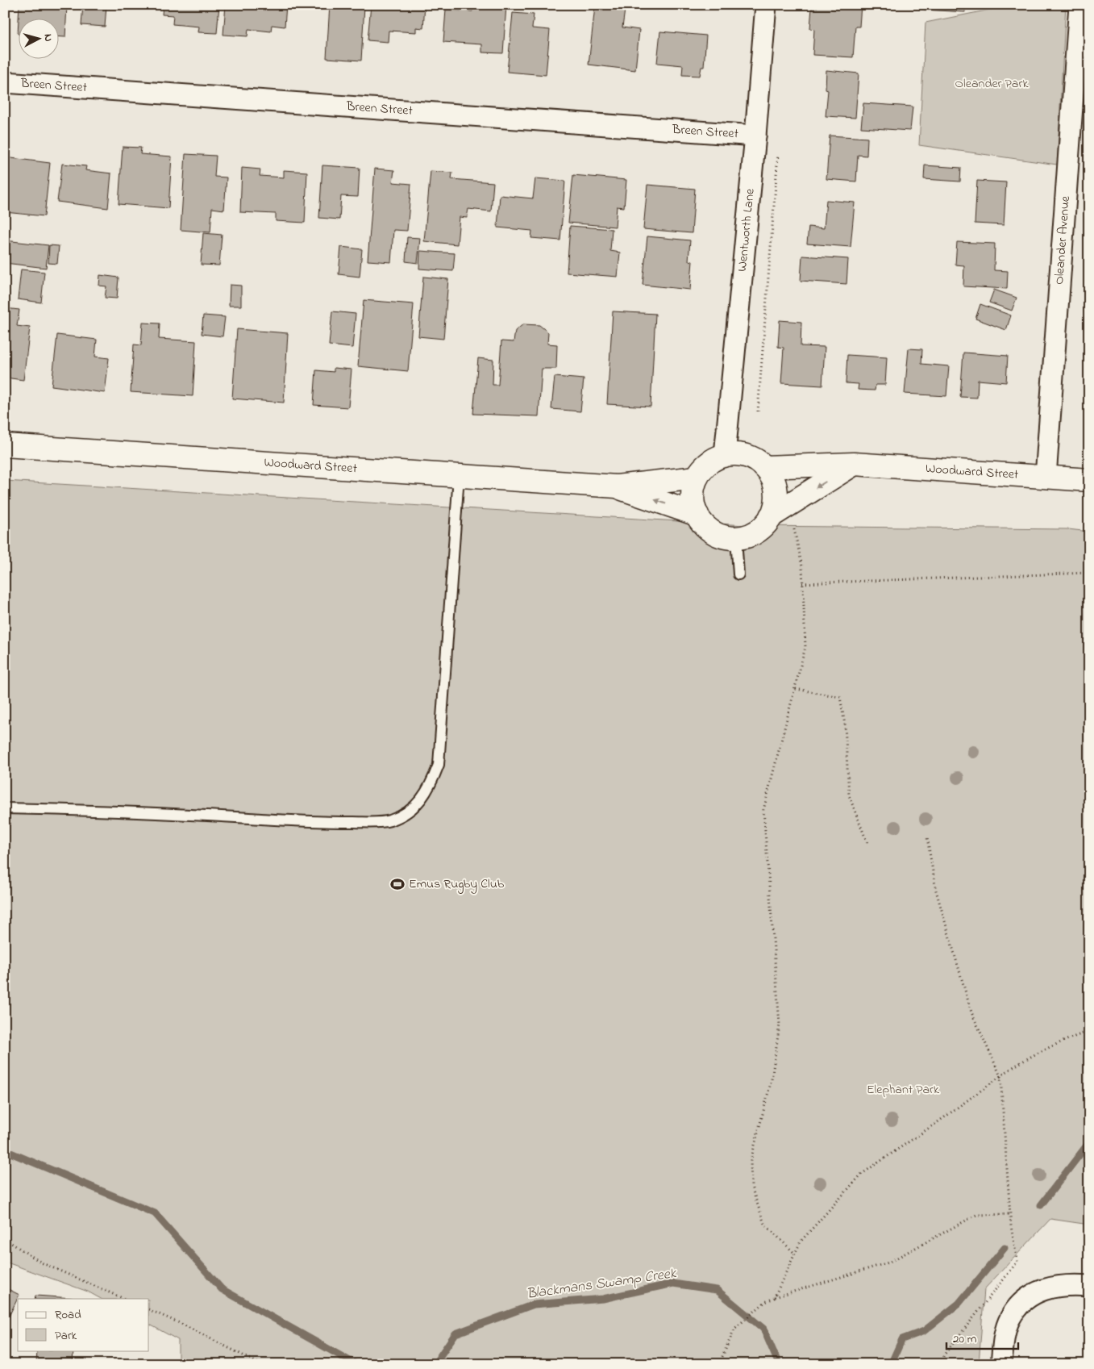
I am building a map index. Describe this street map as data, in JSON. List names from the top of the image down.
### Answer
{
  "streets": {
    "street": [
      "Breen Street",
      "Wentworth Lane",
      "Oleander Avenue",
      "Woodward Street"
    ]
  },
  "crossings": [
    ["Breen Street", "Wentworth Lane"],
    ["Wentworth Lane", "Woodward Street"],
    ["Oleander Avenue", "Woodward Street"]
  ],
  "water": ["Blackmans Swamp Creek"],
  "parks": ["Oleander Park", "Elephant Park"],
  "places": {
    "sports": ["Emus Rugby Club"]
  },
  "legend": ["Road", "Park"],
  "scale_bar": "20 m",
  "north": "right"
}
